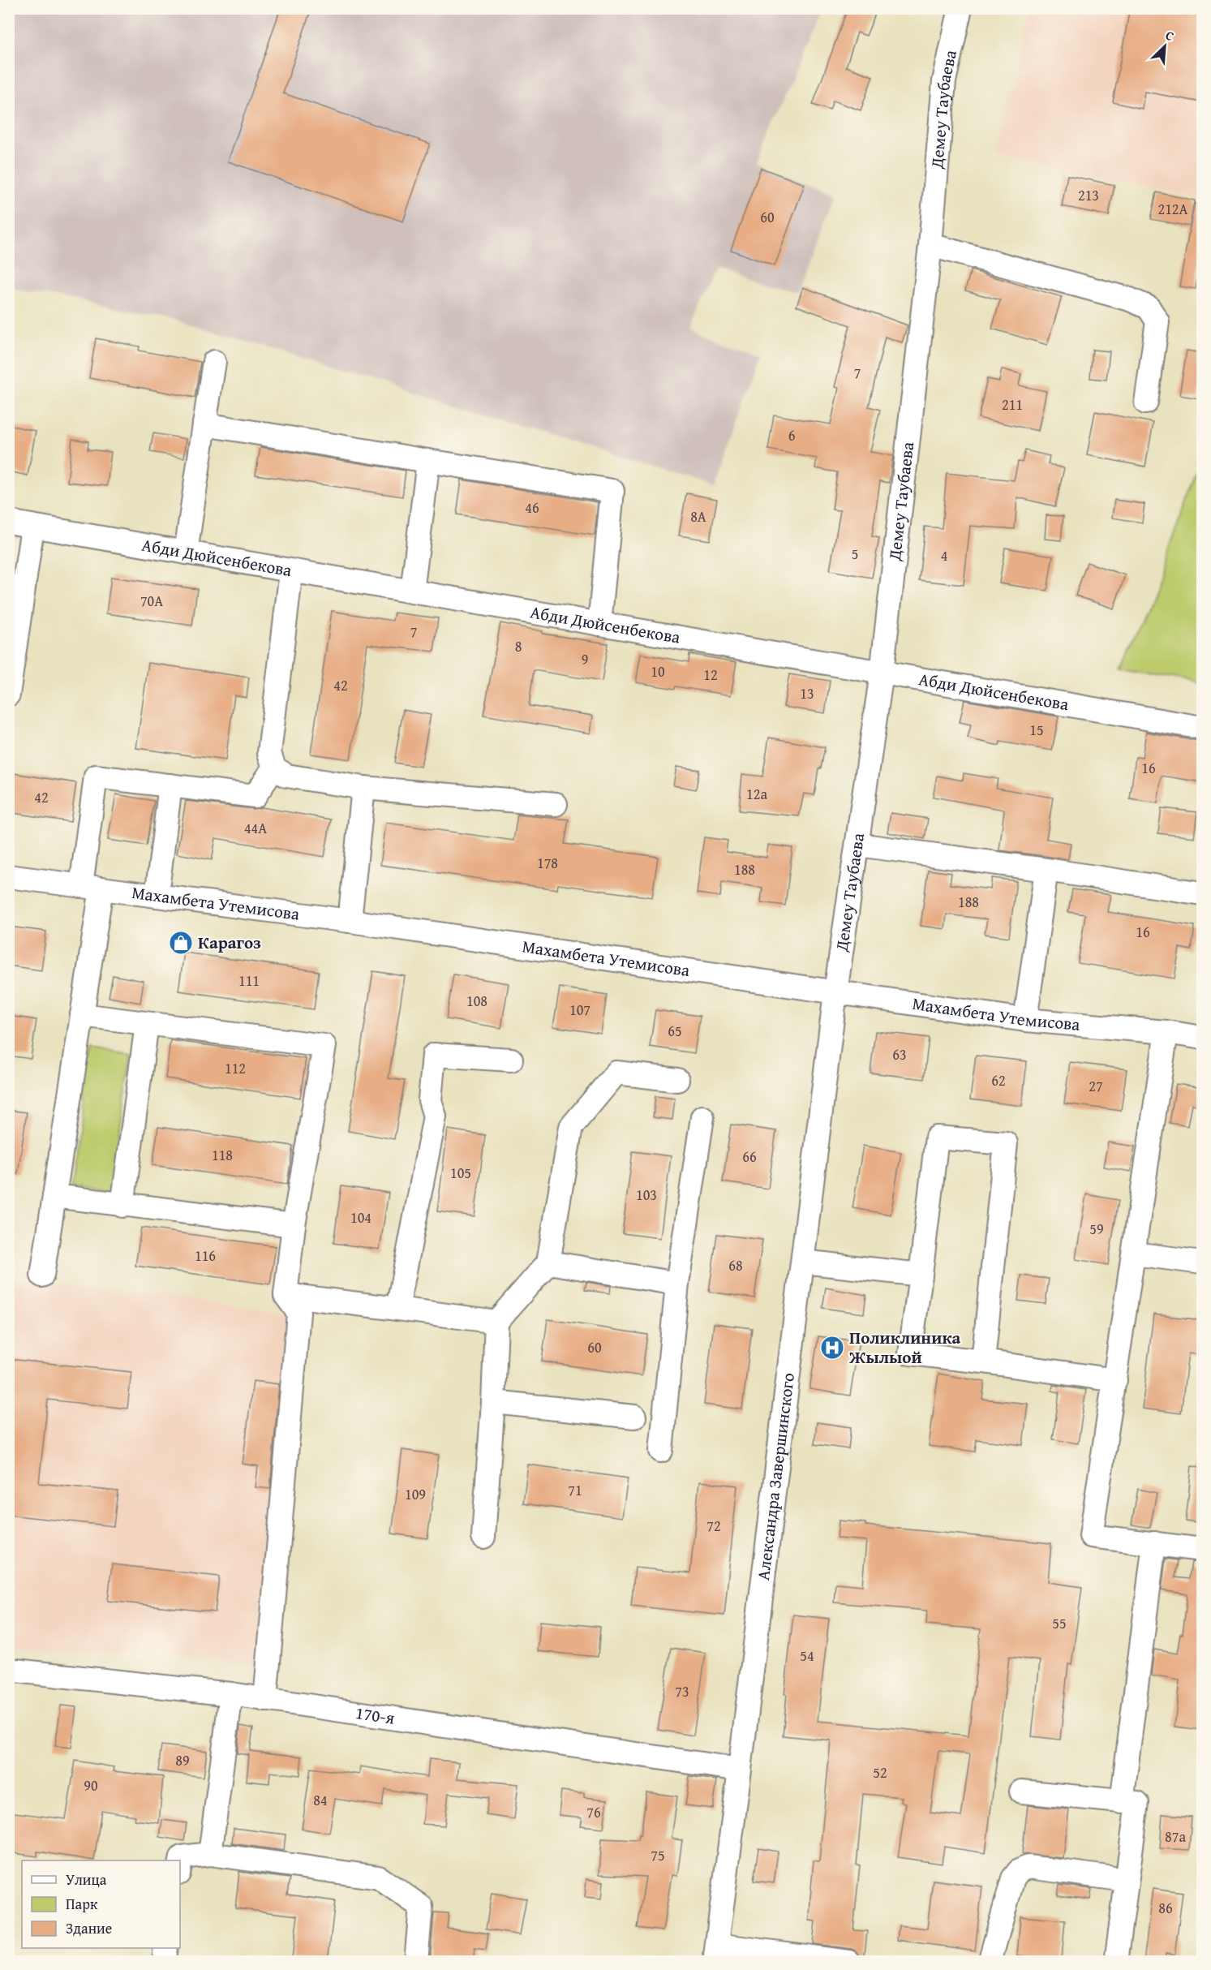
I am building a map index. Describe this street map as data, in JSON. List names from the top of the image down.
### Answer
{
  "streets": {
    "street": [
      "Демеу Таубаева",
      "Абди Дюйсенбекова",
      "Махамбета Утемисова",
      "Александра Завершинского",
      "170-я"
    ]
  },
  "crossings": [
    ["Демеу Таубаева", "Абди Дюйсенбекова"],
    ["Демеу Таубаева", "Махамбета Утемисова"],
    ["Демеу Таубаева", "Александра Завершинского"],
    ["Махамбета Утемисова", "Александра Завершинского"],
    ["Александра Завершинского", "170-я"]
  ],
  "places": {
    "shop": ["Карагоз"],
    "hospital": ["Поликлиника Жылыой"]
  },
  "house_numbers": [
    "213",
    "212А",
    "60",
    "7",
    "211",
    "6",
    "46",
    "8А",
    "5",
    "4",
    "70А",
    "7",
    "8",
    "9",
    "10",
    "12",
    "42",
    "13",
    "15",
    "16",
    "12а",
    "42",
    "44А",
    "178",
    "188",
    "188",
    "16",
    "111",
    "108",
    "107",
    "65",
    "63",
    "112",
    "62",
    "27",
    "118",
    "66",
    "105",
    "103",
    "104",
    "59",
    "116",
    "68",
    "60",
    "71",
    "109",
    "72",
    "55",
    "54",
    "73",
    "89",
    "52",
    "90",
    "84",
    "76",
    "87а",
    "75",
    "86"
  ],
  "legend": ["Улица", "Парк", "Здание"],
  "north": "top right"
}
